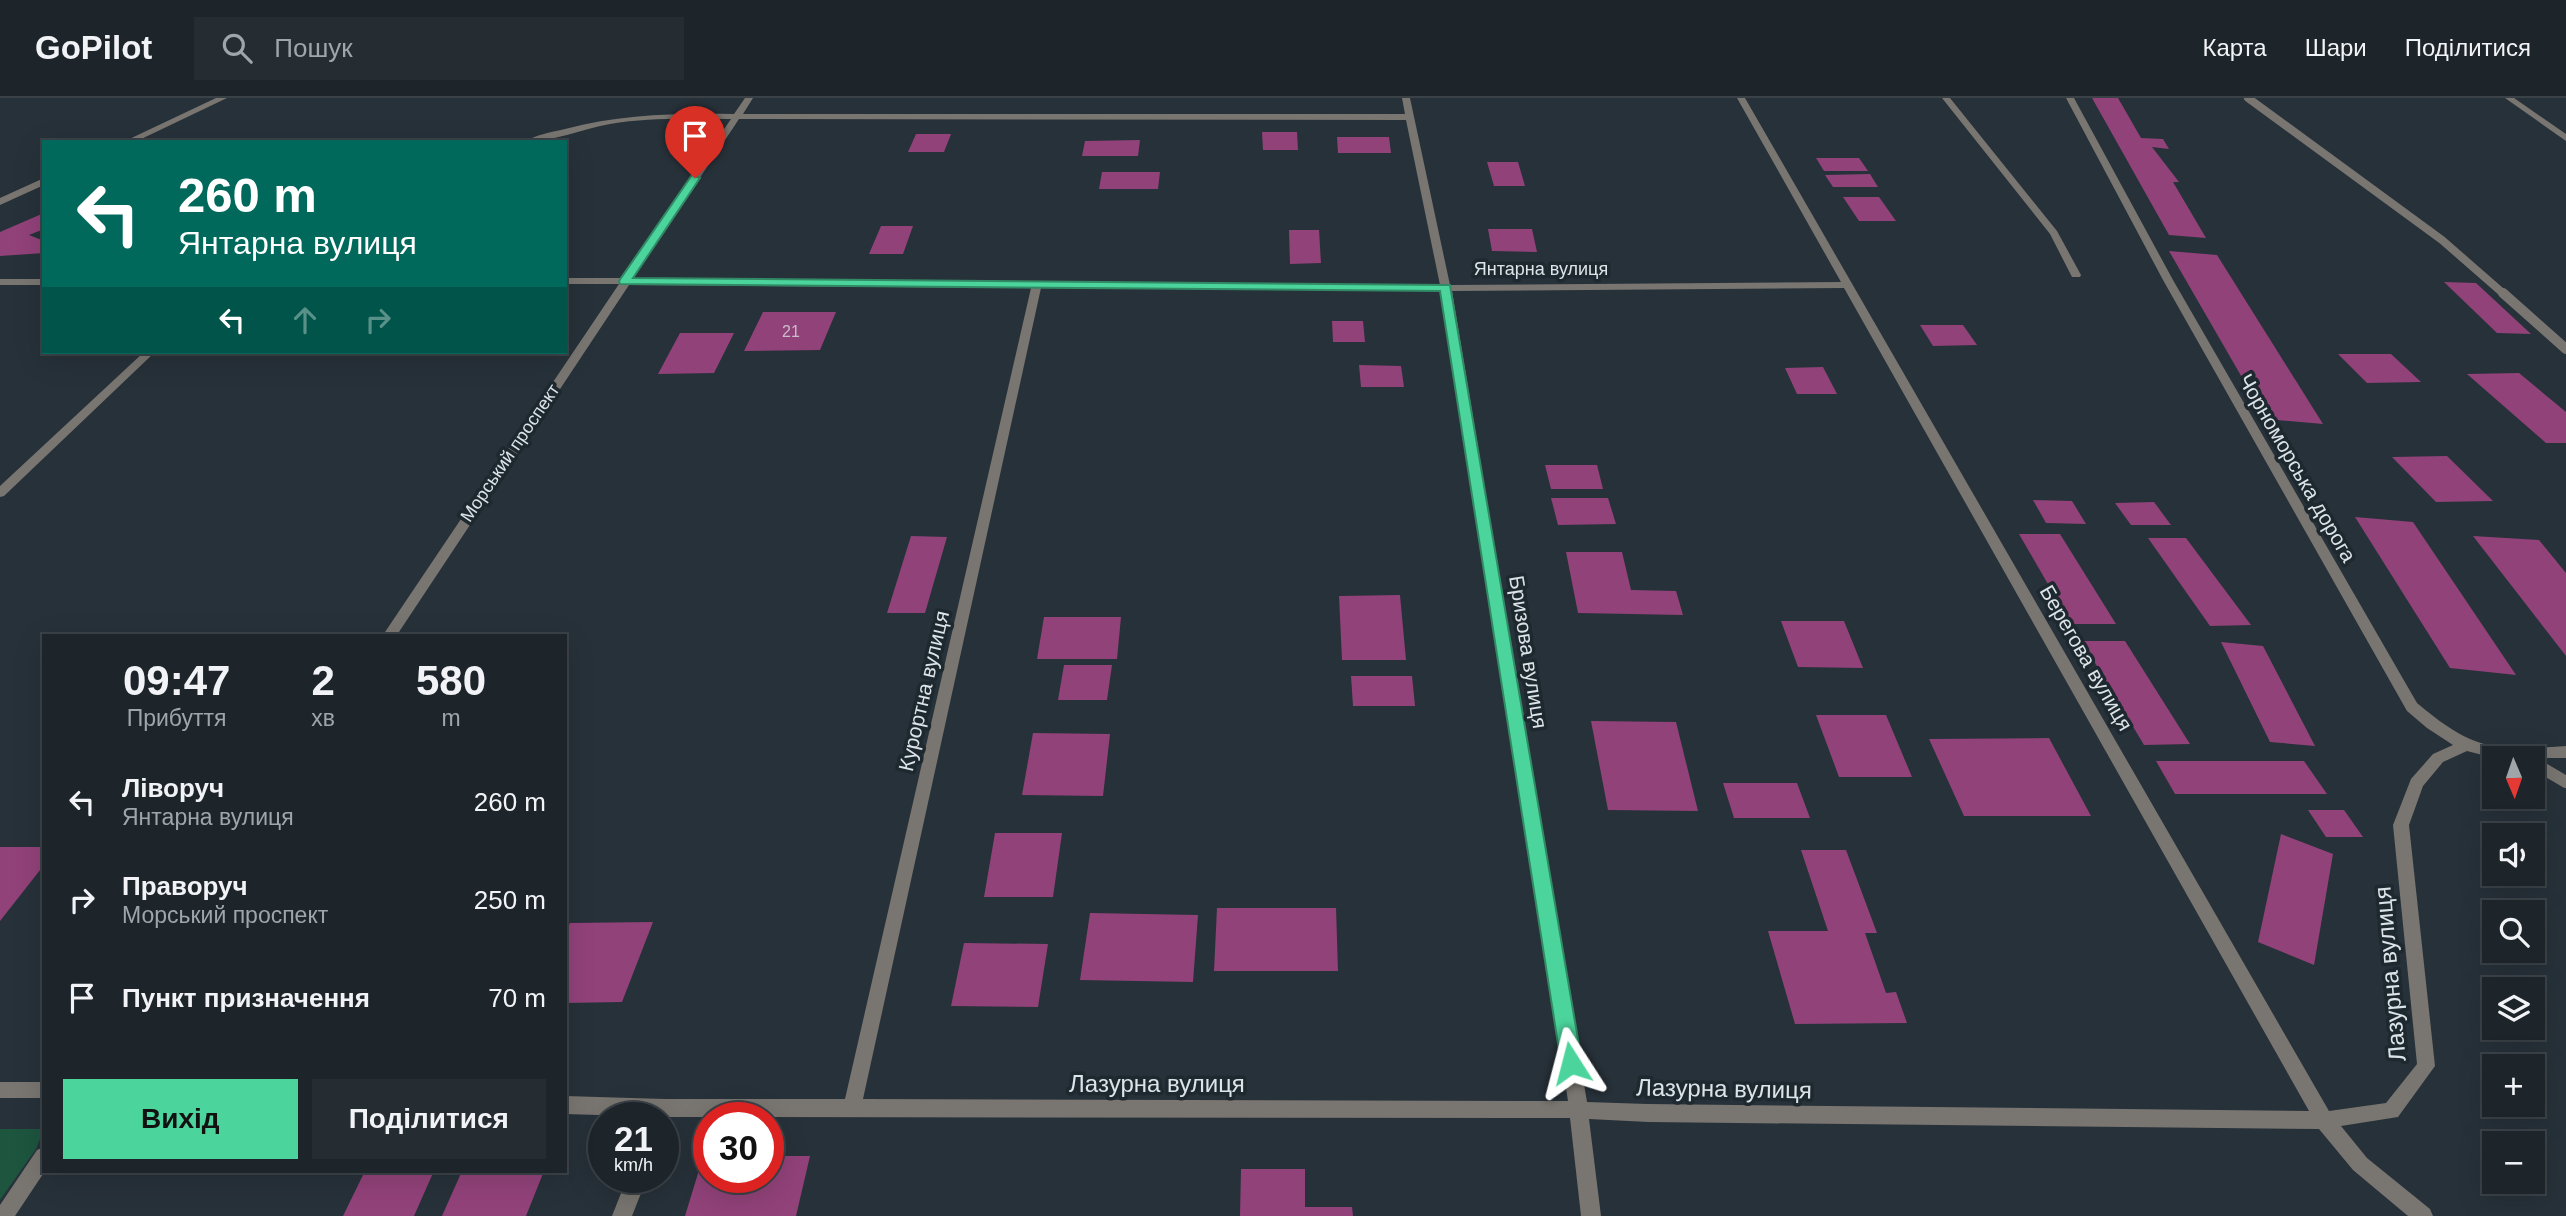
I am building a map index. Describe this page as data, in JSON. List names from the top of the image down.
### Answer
{
  "streets": {
    "street": [
      "Янтарна вулиця",
      "Морський проспект",
      "Чорноморська дорога",
      "Бризова вулиця",
      "Берегова вулиця",
      "Курортна вулиця",
      "Лазурна вулиця"
    ]
  },
  "crossings": [
    ["Янтарна вулиця", "Морський проспект"],
    ["Янтарна вулиця", "Бризова вулиця"],
    ["Янтарна вулиця", "Берегова вулиця"],
    ["Янтарна вулиця", "Курортна вулиця"],
    ["Чорноморська дорога", "Лазурна вулиця"],
    ["Бризова вулиця", "Лазурна вулиця"],
    ["Берегова вулиця", "Лазурна вулиця"],
    ["Курортна вулиця", "Лазурна вулиця"]
  ],
  "house_numbers": ["21"],
  "north": "bottom",
  "page": {
    "header": "GoPilot",
    "search": "Пошук",
    "nav": ["Карта", "Шари", "Поділитися"],
    "turn": ["260 m", "Янтарна вулиця"],
    "eta": [
      "09:47",
      "Прибуття",
      "2",
      "хв",
      "580",
      "m"
    ],
    "map_buttons": ["+", "−"],
    "list": [
      {
        "name": "Ліворуч",
        "note": "Янтарна вулиця",
        "value": "260 m"
      },
      {
        "name": "Праворуч",
        "note": "Морський проспект",
        "value": "250 m"
      },
      {
        "name": "Пункт призначення",
        "value": "70 m"
      }
    ],
    "buttons": ["Вихід", "Поділитися"],
    "speed": "21 km/h",
    "limit": "30"
  }
}
